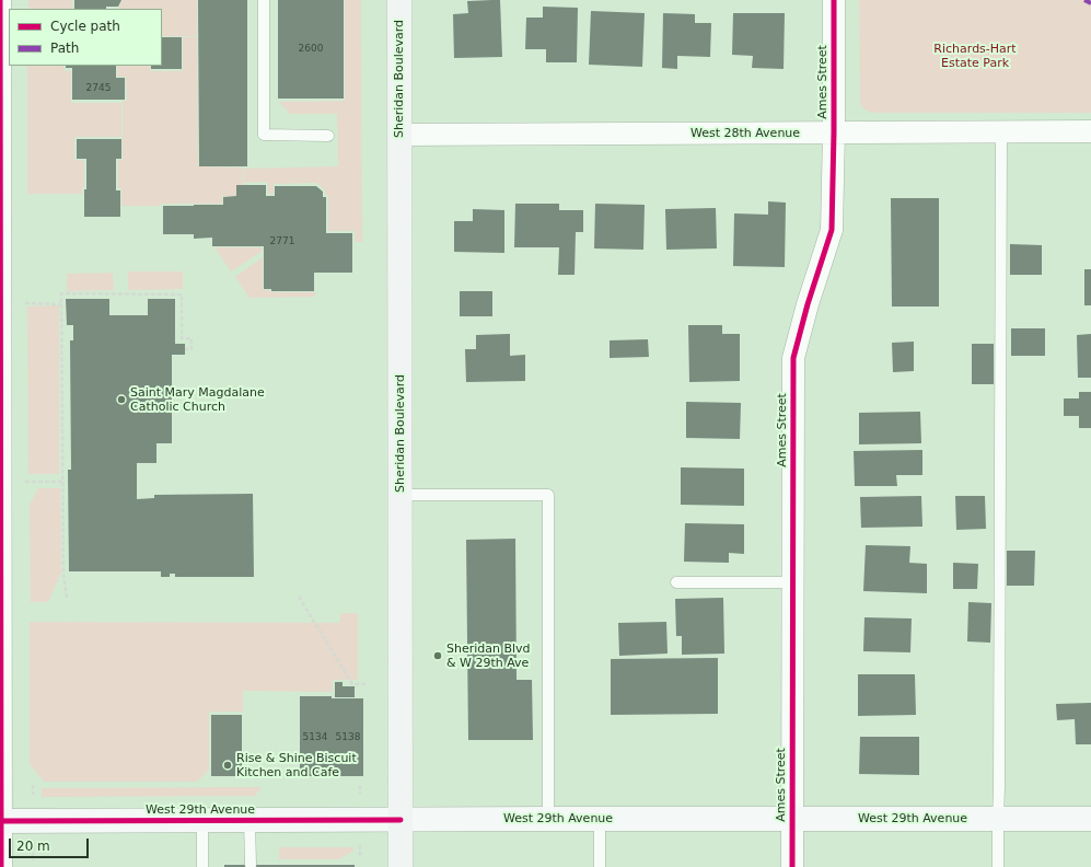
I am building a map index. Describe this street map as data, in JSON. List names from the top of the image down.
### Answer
{
  "streets": {
    "main road": ["Sheridan Boulevard"],
    "street": ["Ames Street", "West 28th Avenue", "West 29th Avenue"]
  },
  "crossings": [
    ["Sheridan Boulevard", "West 28th Avenue"],
    ["Sheridan Boulevard", "West 29th Avenue"],
    ["Ames Street", "West 28th Avenue"],
    ["Ames Street", "West 29th Avenue"]
  ],
  "parks": ["Richards-Hart Estate Park"],
  "places": ["Saint Mary Magdalane Catholic Church", "Sheridan Blvd & W 29th Ave", "Rise & Shine Biscuit Kitchen and Cafe"],
  "house_numbers": [
    "2600",
    "2745",
    "2771",
    "5134",
    "5138"
  ],
  "legend": ["Cycle path", "Path"],
  "scale_bar": "20 m"
}
